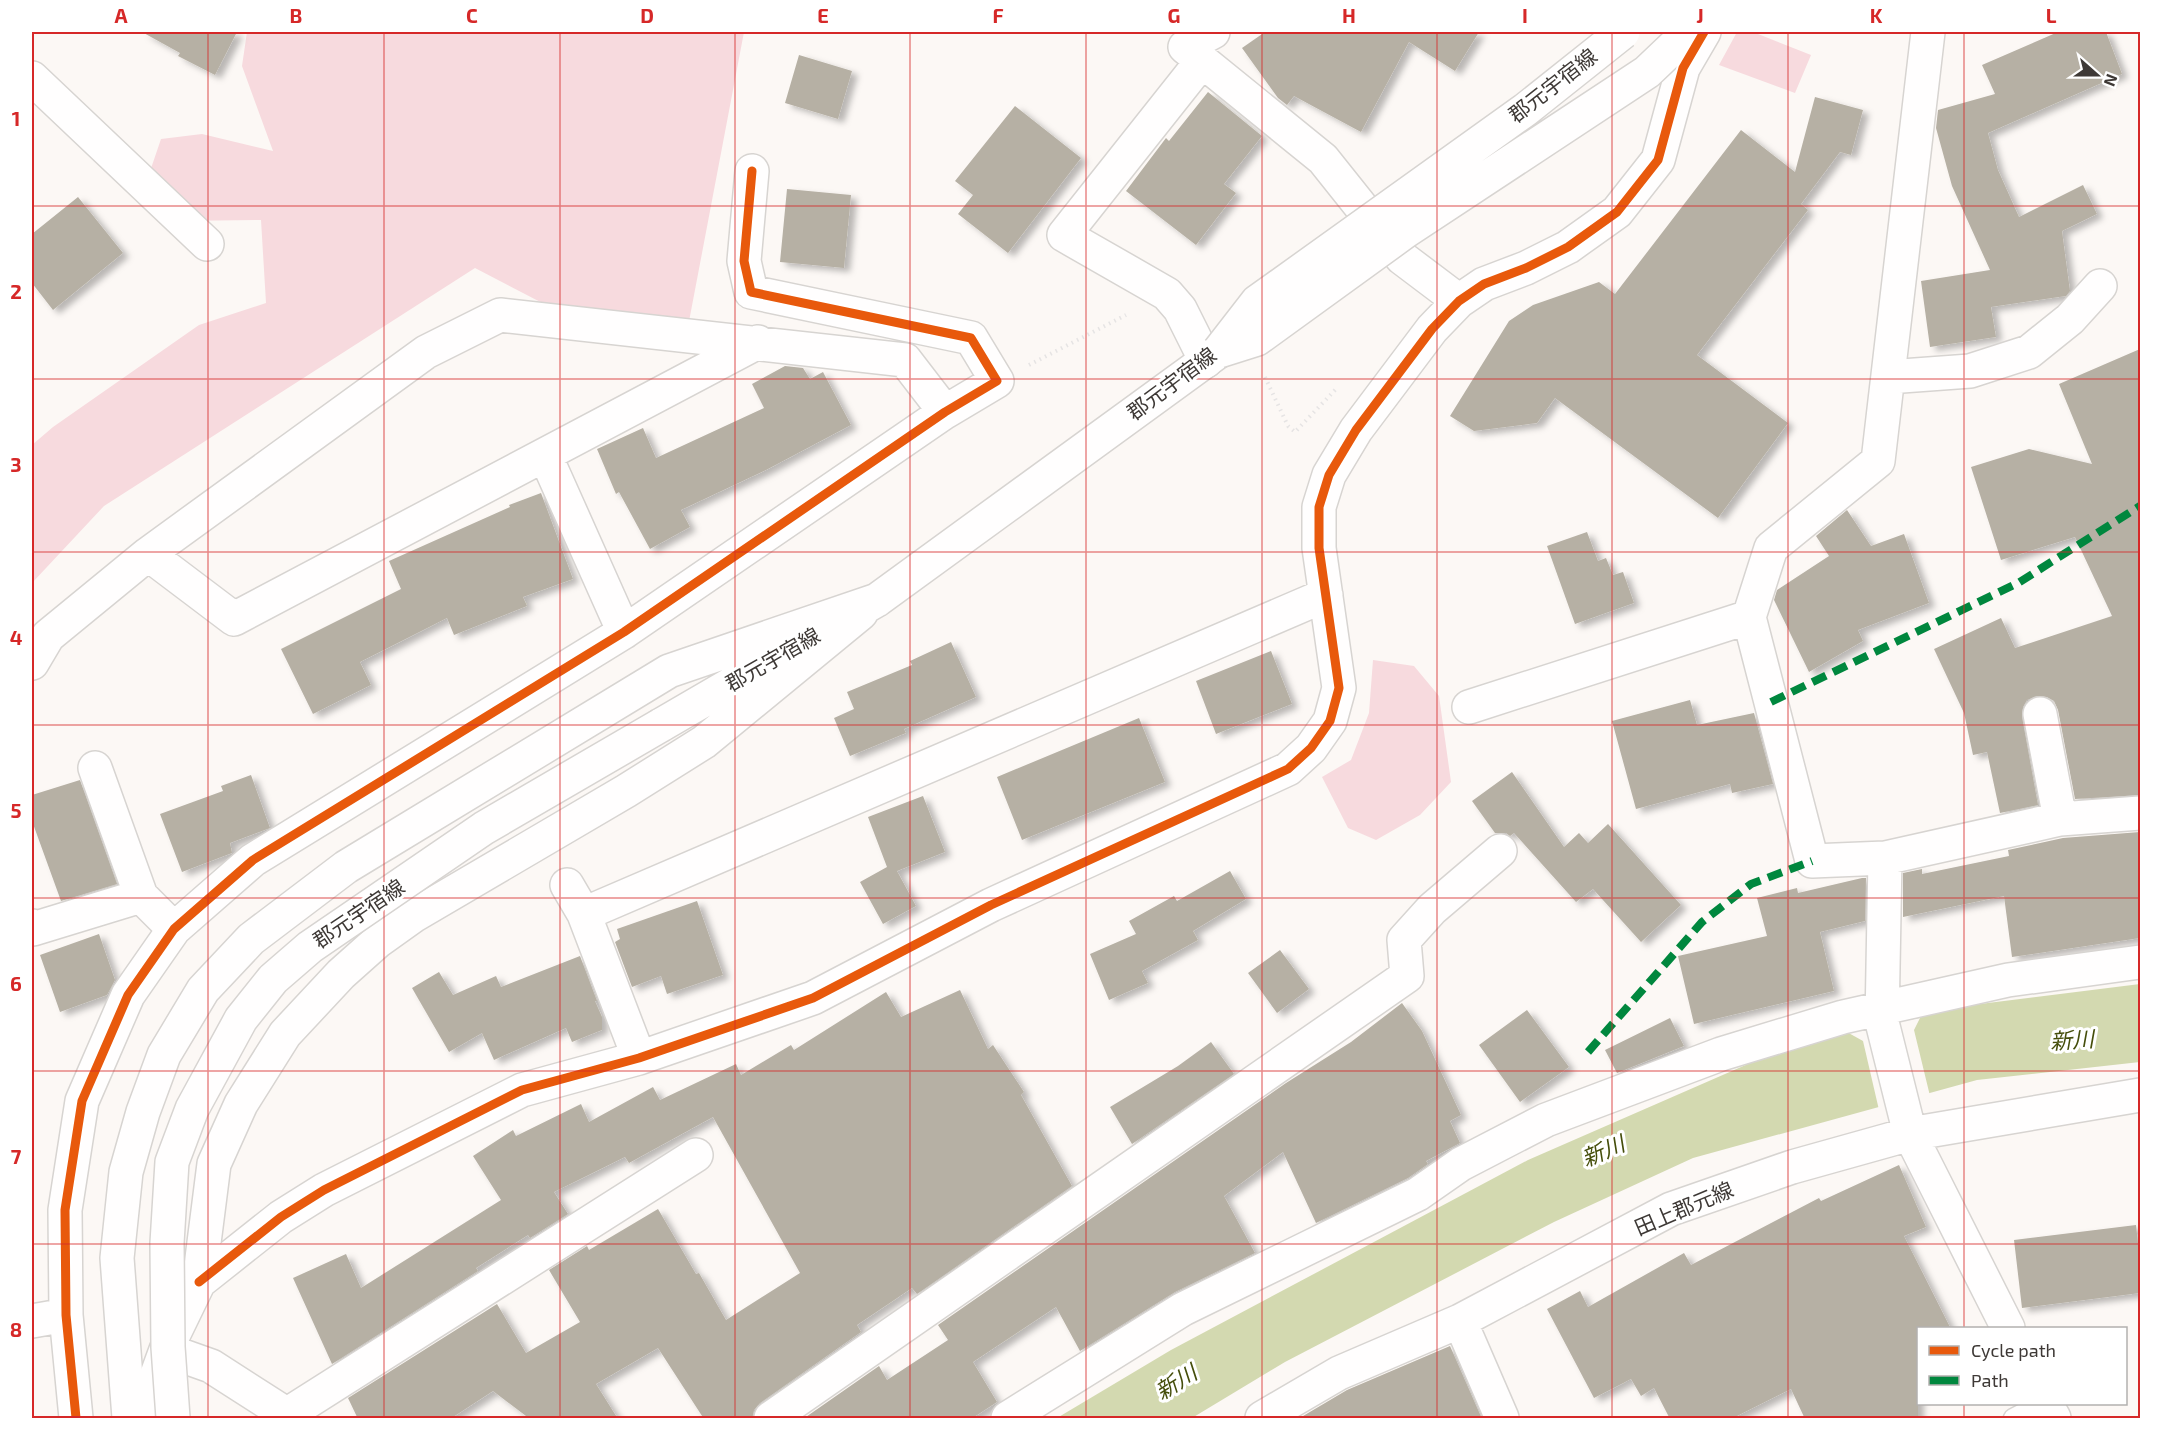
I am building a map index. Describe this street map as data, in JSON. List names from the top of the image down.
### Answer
{
  "streets": {
    "street": ["郡元宇宿線", "田上郡元線"]
  },
  "water": ["新川"],
  "legend": ["Cycle path", "Path"],
  "north": "right",
  "grid": {
    "columns": [
      "A",
      "B",
      "C",
      "D",
      "E",
      "F",
      "G",
      "H",
      "I",
      "J",
      "K",
      "L"
    ],
    "rows": [
      "1",
      "2",
      "3",
      "4",
      "5",
      "6",
      "7",
      "8"
    ]
  }
}
